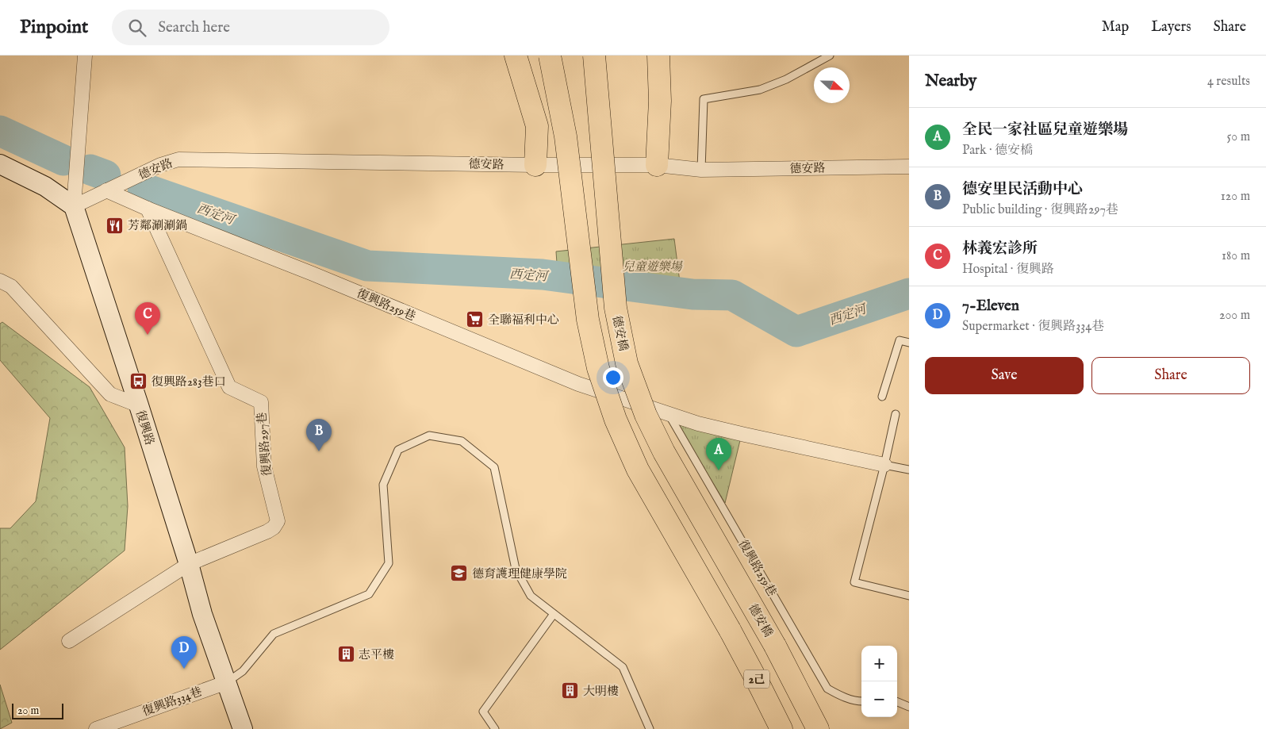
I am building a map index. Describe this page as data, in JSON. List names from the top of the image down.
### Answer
{
  "streets": {
    "main road": ["德安橋", "2己"],
    "street": [
      "德安路",
      "復興路259巷",
      "復興路",
      "復興路297巷",
      "復興路334巷"
    ]
  },
  "crossings": [
    ["德安路", "復興路259巷"],
    ["德安路", "復興路"],
    ["復興路259巷", "復興路297巷"],
    ["復興路", "復興路297巷"],
    ["復興路", "復興路334巷"]
  ],
  "water": ["西定河"],
  "parks": ["兒童遊樂場"],
  "places": {
    "restaurant": ["芳鄰涮涮鍋"],
    "supermarket": ["全聯福利中心"],
    "bus stop": ["復興路283巷口"],
    "school or university": ["德育護理健康學院"],
    "building": ["志平樓", "大明樓"]
  },
  "scale_bar": "20 m",
  "north": "right",
  "page": {
    "header": "Pinpoint",
    "search": "Search here",
    "nav": ["Map", "Layers", "Share"],
    "heading": ["Nearby", "4 results"],
    "list": [
      {
        "mark": "A",
        "name": "全民一家社區兒童遊樂場",
        "note": "Park · 德安橋",
        "value": "50 m"
      },
      {
        "mark": "B",
        "name": "德安里民活動中心",
        "note": "Public building · 復興路297巷",
        "value": "120 m"
      },
      {
        "mark": "C",
        "name": "林義宏診所",
        "note": "Hospital · 復興路",
        "value": "180 m"
      },
      {
        "mark": "D",
        "name": "7-Eleven",
        "note": "Supermarket · 復興路334巷",
        "value": "200 m"
      }
    ],
    "pins": [
      "C",
      "B",
      "A",
      "D"
    ],
    "buttons": ["Save", "Share"],
    "map_buttons": ["+", "−"],
    "scale": "20 m"
  }
}
